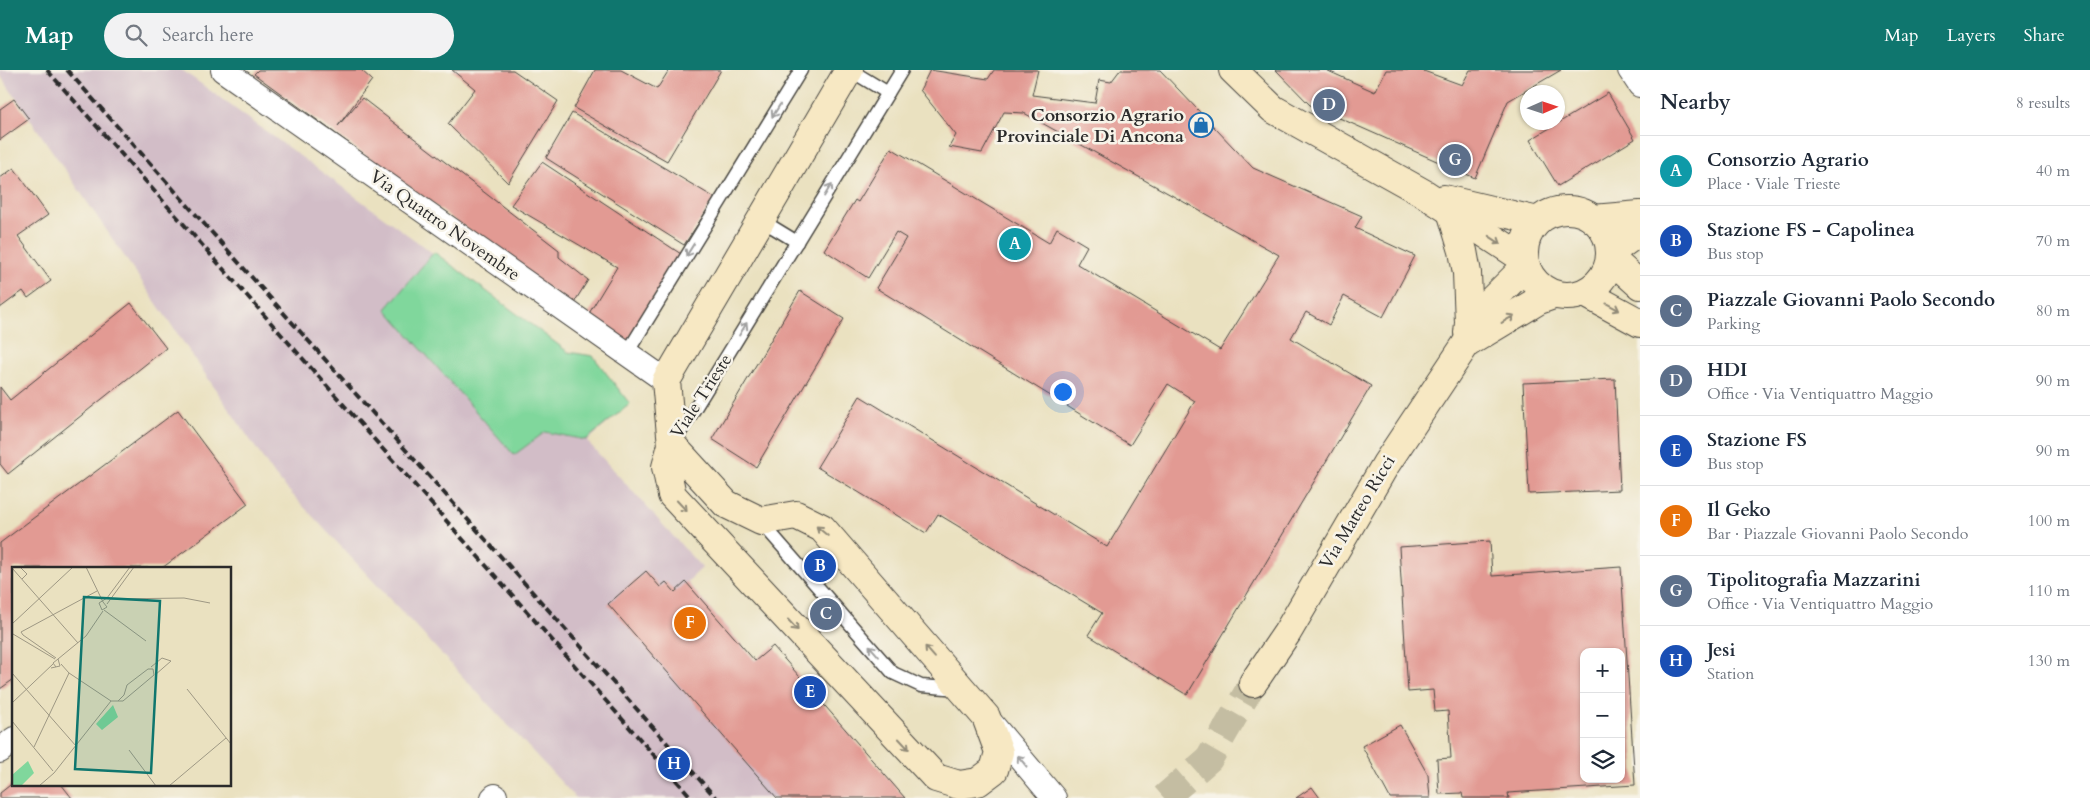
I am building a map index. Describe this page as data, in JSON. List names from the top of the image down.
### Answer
{
  "streets": {
    "main road": ["Viale Trieste", "Via Matteo Ricci"],
    "street": ["Via Quattro Novembre"]
  },
  "crossings": [
    ["Via Quattro Novembre", "Viale Trieste"]
  ],
  "places": {
    "shop": ["Consorzio Agrario Provinciale Di Ancona"]
  },
  "north": "right",
  "page": {
    "header": "Map",
    "search": "Search here",
    "nav": ["Map", "Layers", "Share"],
    "heading": ["Nearby", "8 results"],
    "pins": [
      "D",
      "G",
      "A",
      "B",
      "C",
      "F",
      "E",
      "H"
    ],
    "list": [
      {
        "mark": "A",
        "name": "Consorzio Agrario",
        "note": "Place · Viale Trieste",
        "value": "40 m"
      },
      {
        "mark": "B",
        "name": "Stazione FS - Capolinea",
        "note": "Bus stop",
        "value": "70 m"
      },
      {
        "mark": "C",
        "name": "Piazzale Giovanni Paolo Secondo",
        "note": "Parking",
        "value": "80 m"
      },
      {
        "mark": "D",
        "name": "HDI",
        "note": "Office · Via Ventiquattro Maggio",
        "value": "90 m"
      },
      {
        "mark": "E",
        "name": "Stazione FS",
        "note": "Bus stop",
        "value": "90 m"
      },
      {
        "mark": "F",
        "name": "Il Geko",
        "note": "Bar · Piazzale Giovanni Paolo Secondo",
        "value": "100 m"
      },
      {
        "mark": "G",
        "name": "Tipolitografia Mazzarini",
        "note": "Office · Via Ventiquattro Maggio",
        "value": "110 m"
      },
      {
        "mark": "H",
        "name": "Jesi",
        "note": "Station",
        "value": "130 m"
      }
    ],
    "map_buttons": ["+", "−"]
  }
}
